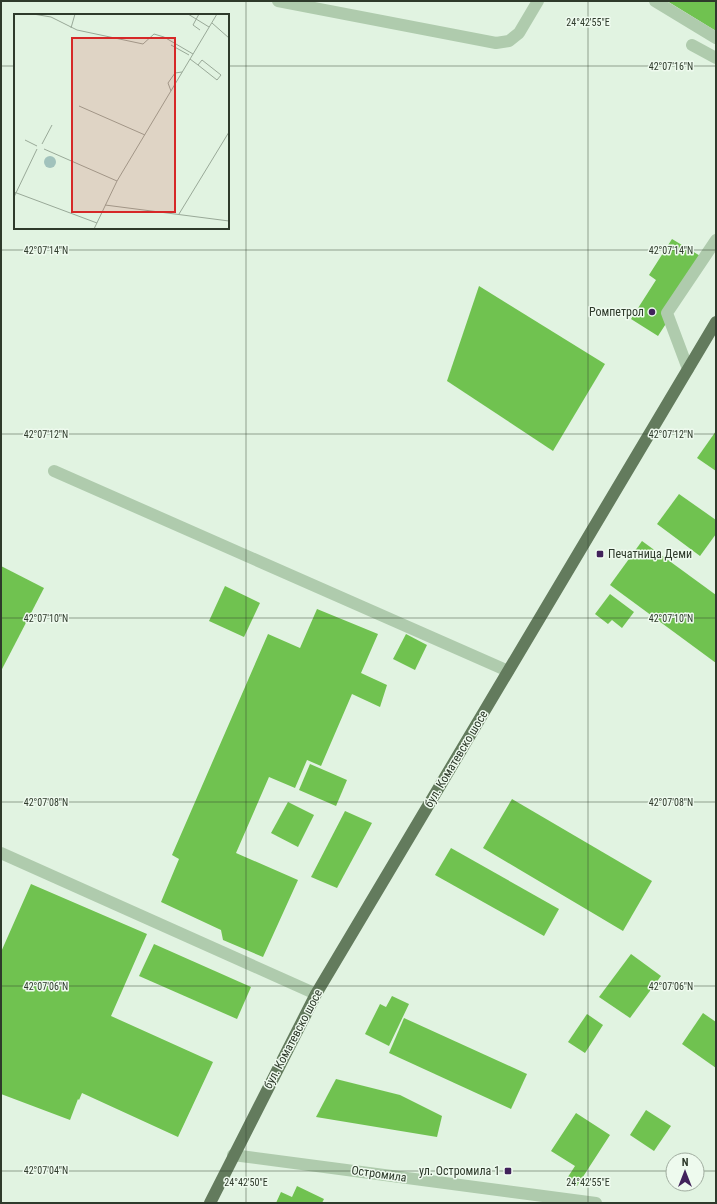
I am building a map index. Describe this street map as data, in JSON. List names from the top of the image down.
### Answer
{
  "streets": {
    "main road": ["бул. Коматевско шосе"],
    "street": ["Остромила"]
  },
  "crossings": [
    ["бул. Коматевско шосе", "Остромила"]
  ],
  "places": {
    "other": ["Ромпетрол"],
    "transit": ["Печатница Деми", "ул. Остромила 1"]
  },
  "north": "top",
  "coordinates": [
    "24°42'55\"E",
    "42°07'16\"N",
    "42°07'14\"N",
    "42°07'12\"N",
    "42°07'10\"N",
    "42°07'08\"N",
    "42°07'06\"N",
    "42°07'04\"N",
    "24°42'50\"E"
  ]
}
